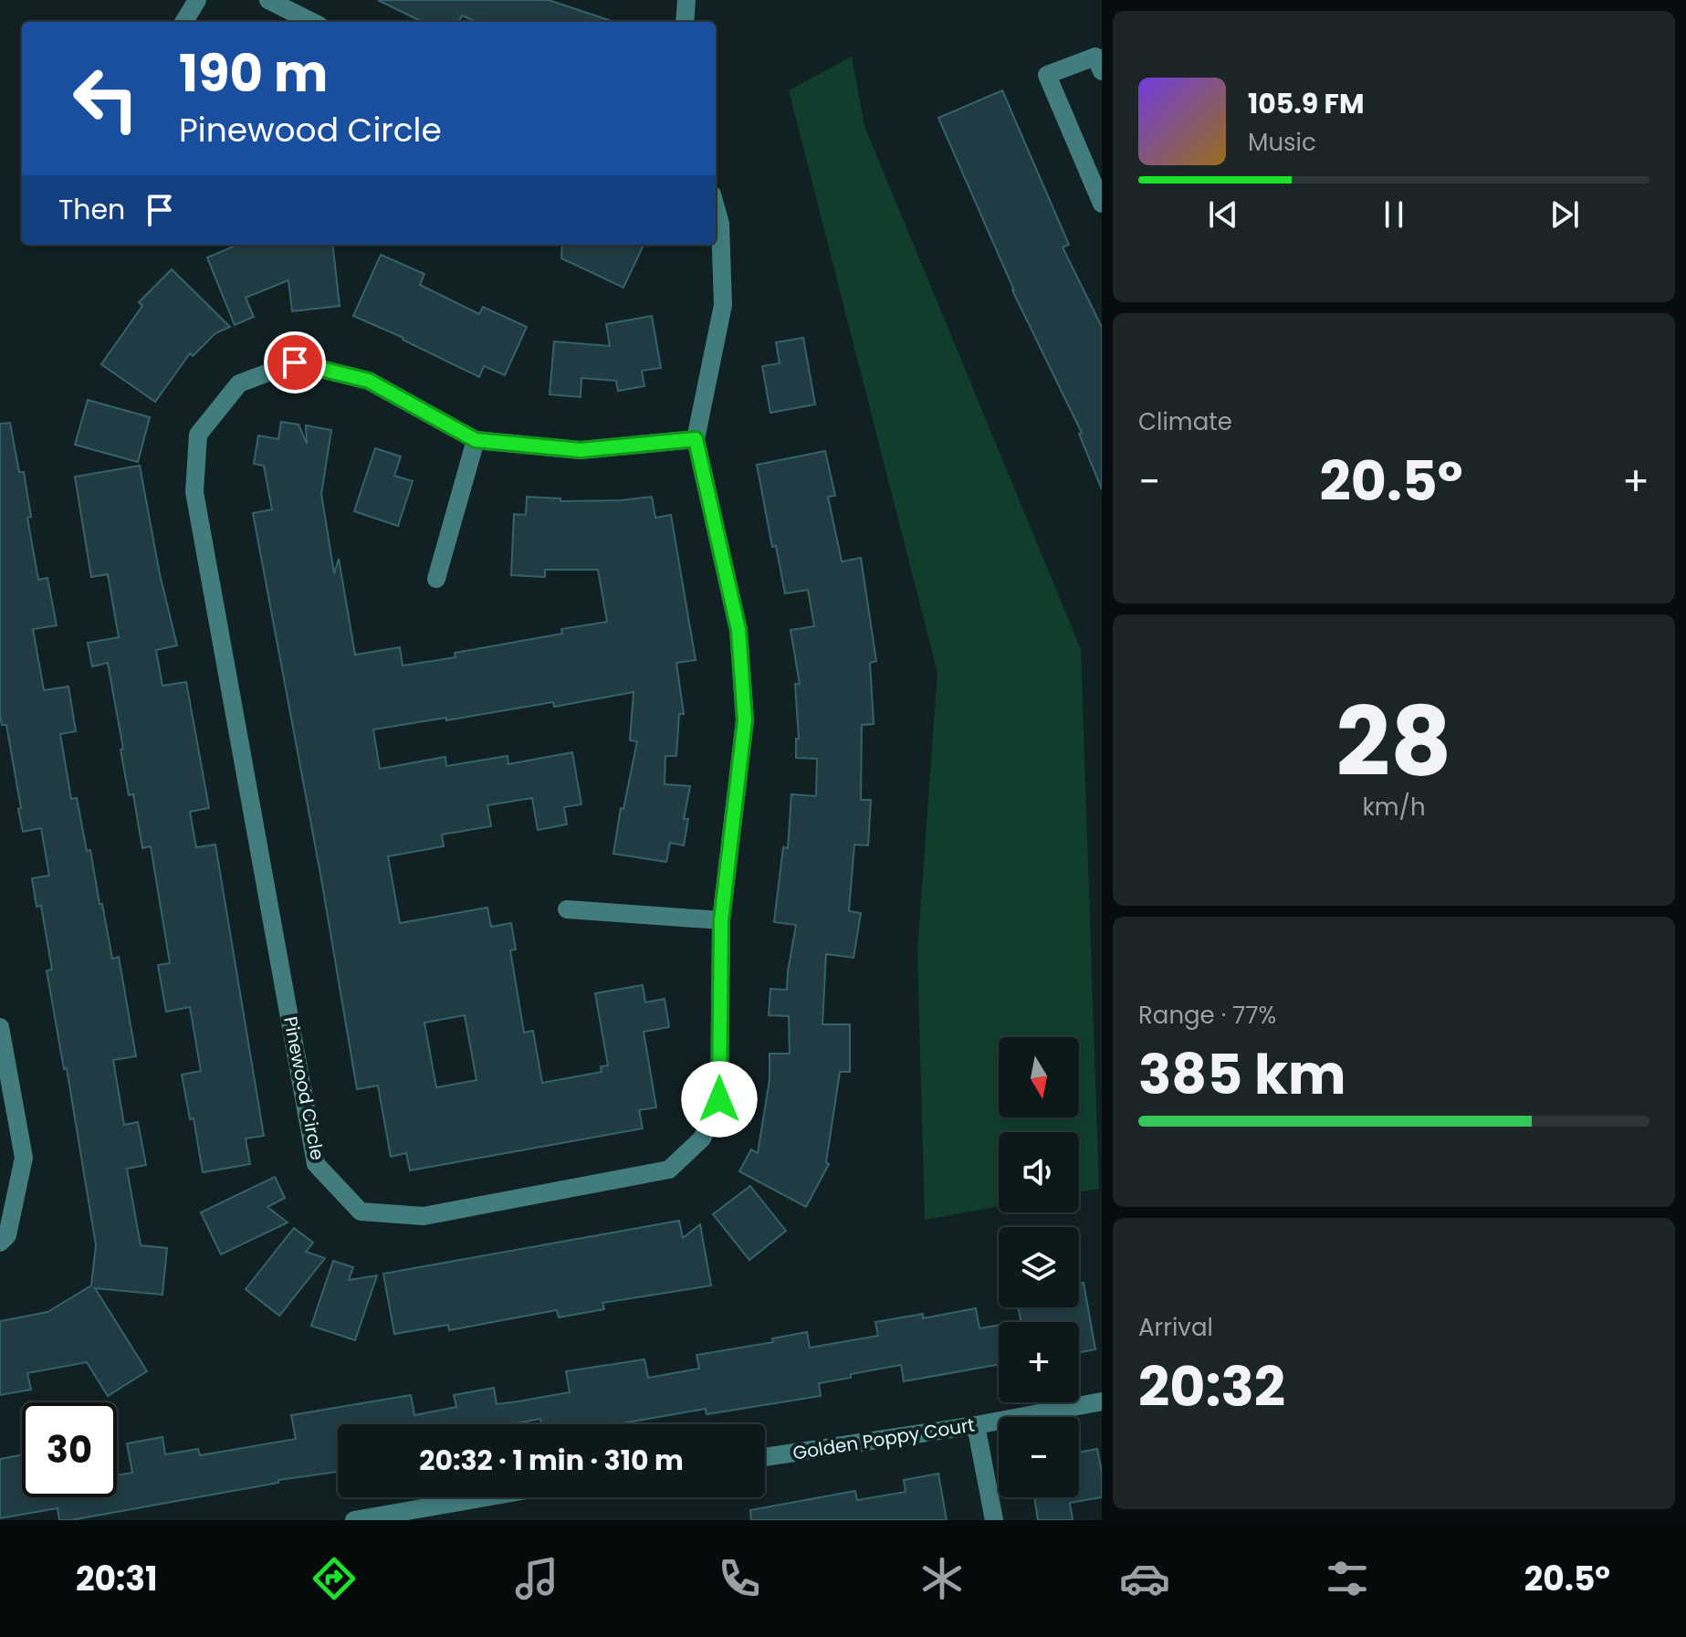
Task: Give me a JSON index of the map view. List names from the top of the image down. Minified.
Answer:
{"streets":{"street":["Pinewood Circle","Golden Poppy Court"]},"north":"bottom","page":{"turn":["190 m","Pinewood Circle"],"song":["105.9 FM","Music"],"then":"Then","tile":["Climate",["28","km/h"],["Range · 77%","385 km"],["Arrival","20:32"]],"heat":["−","20.5°","+"],"map_buttons":["+","−"],"limit":"30","trip":"20:32 · 1 min · 310 m","tabs":["20:31","20.5°"]}}
